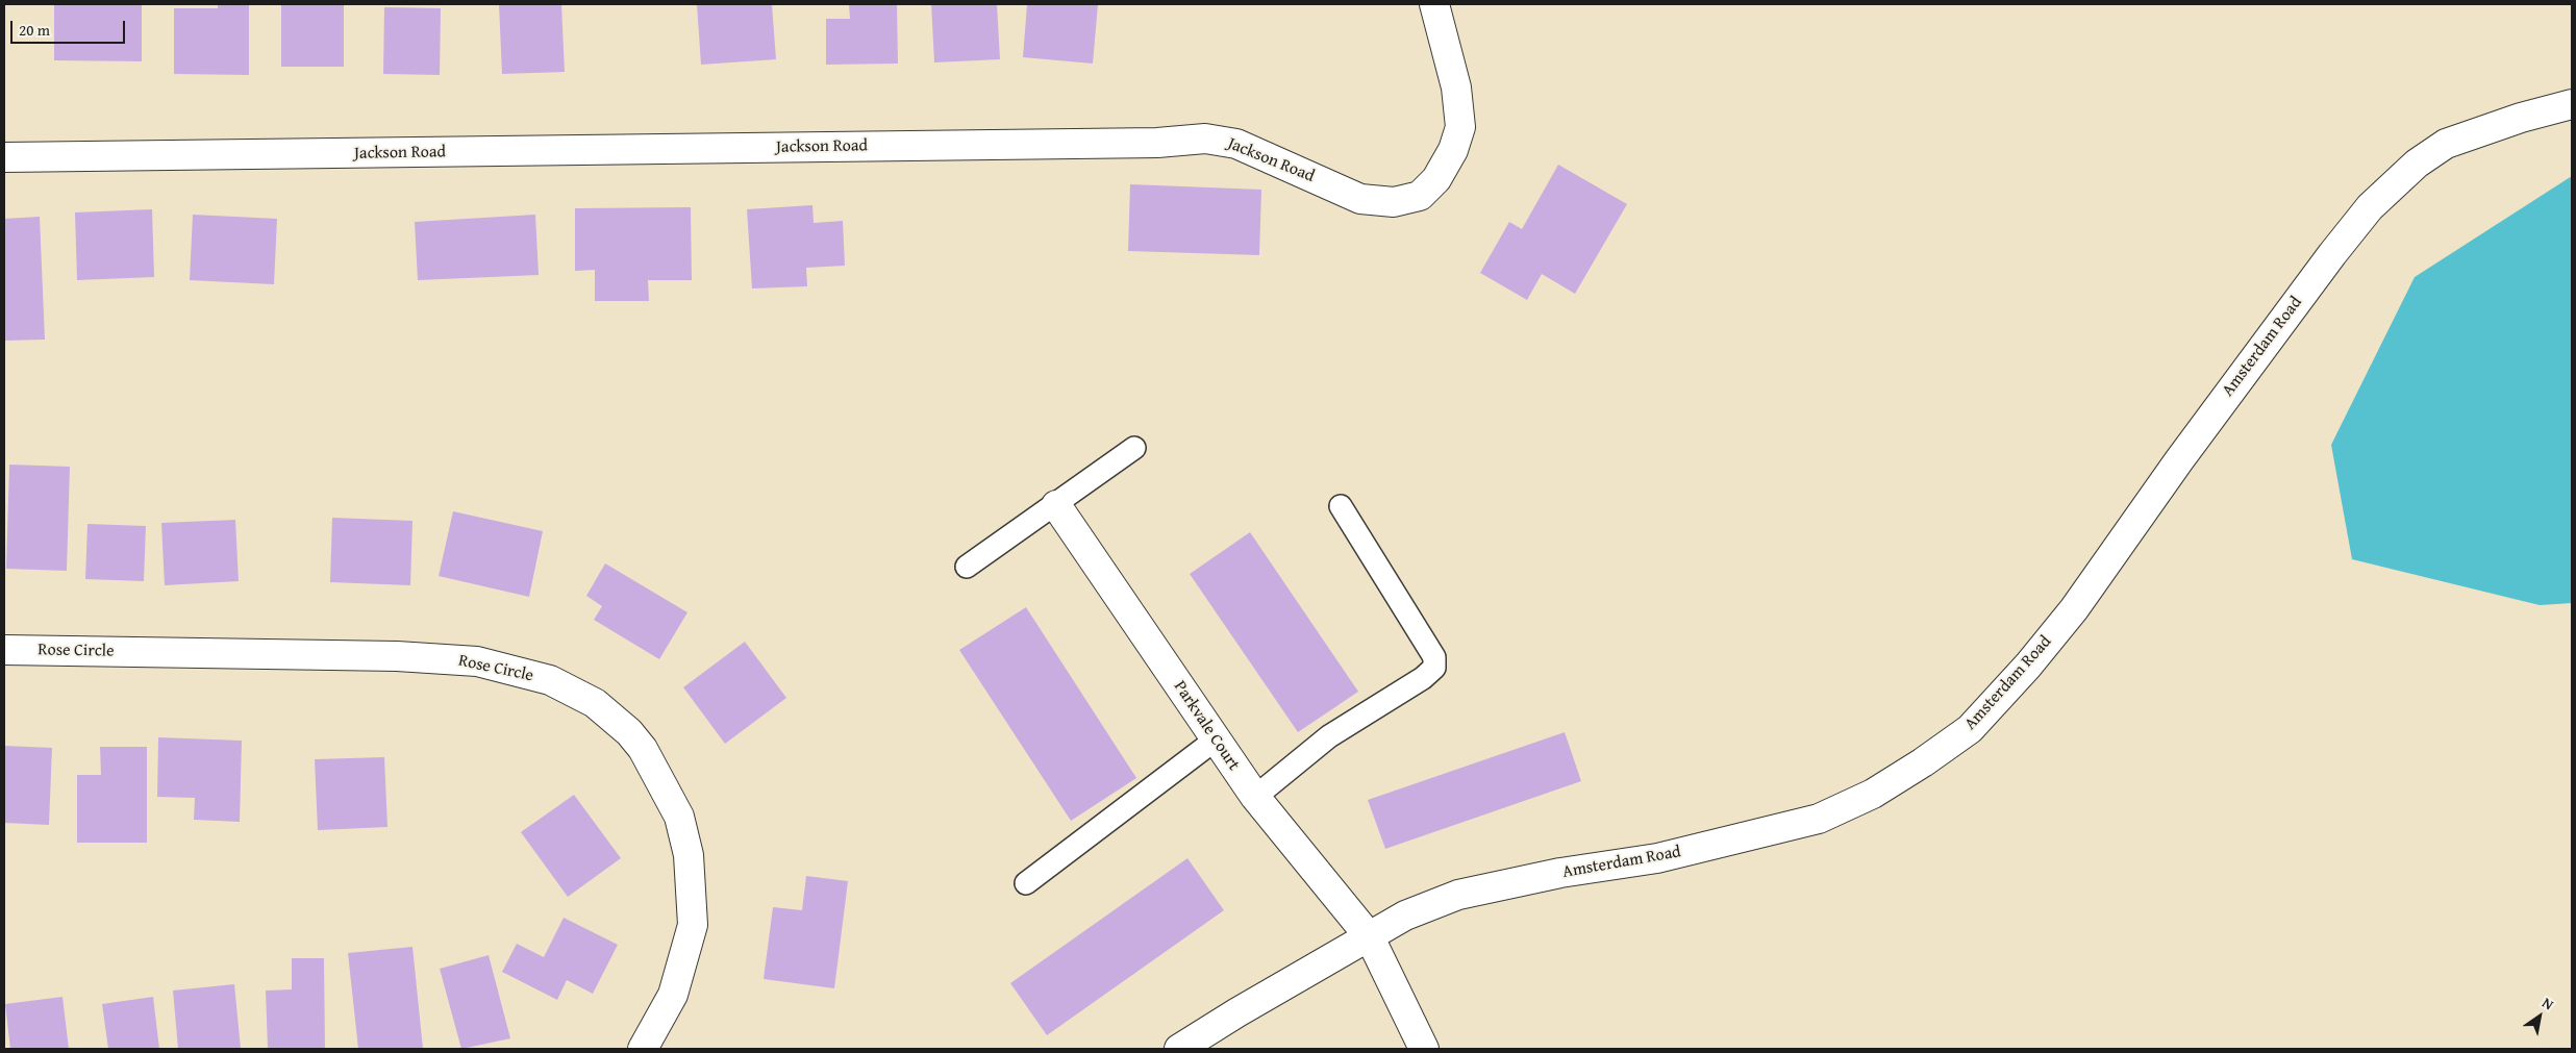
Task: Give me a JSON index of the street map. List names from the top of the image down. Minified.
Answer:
{"streets":{"street":["Jackson Road","Amsterdam Road","Rose Circle","Parkvale Court"]},"crossings":[["Amsterdam Road","Parkvale Court"]],"scale_bar":"20 m","north":"top right"}
